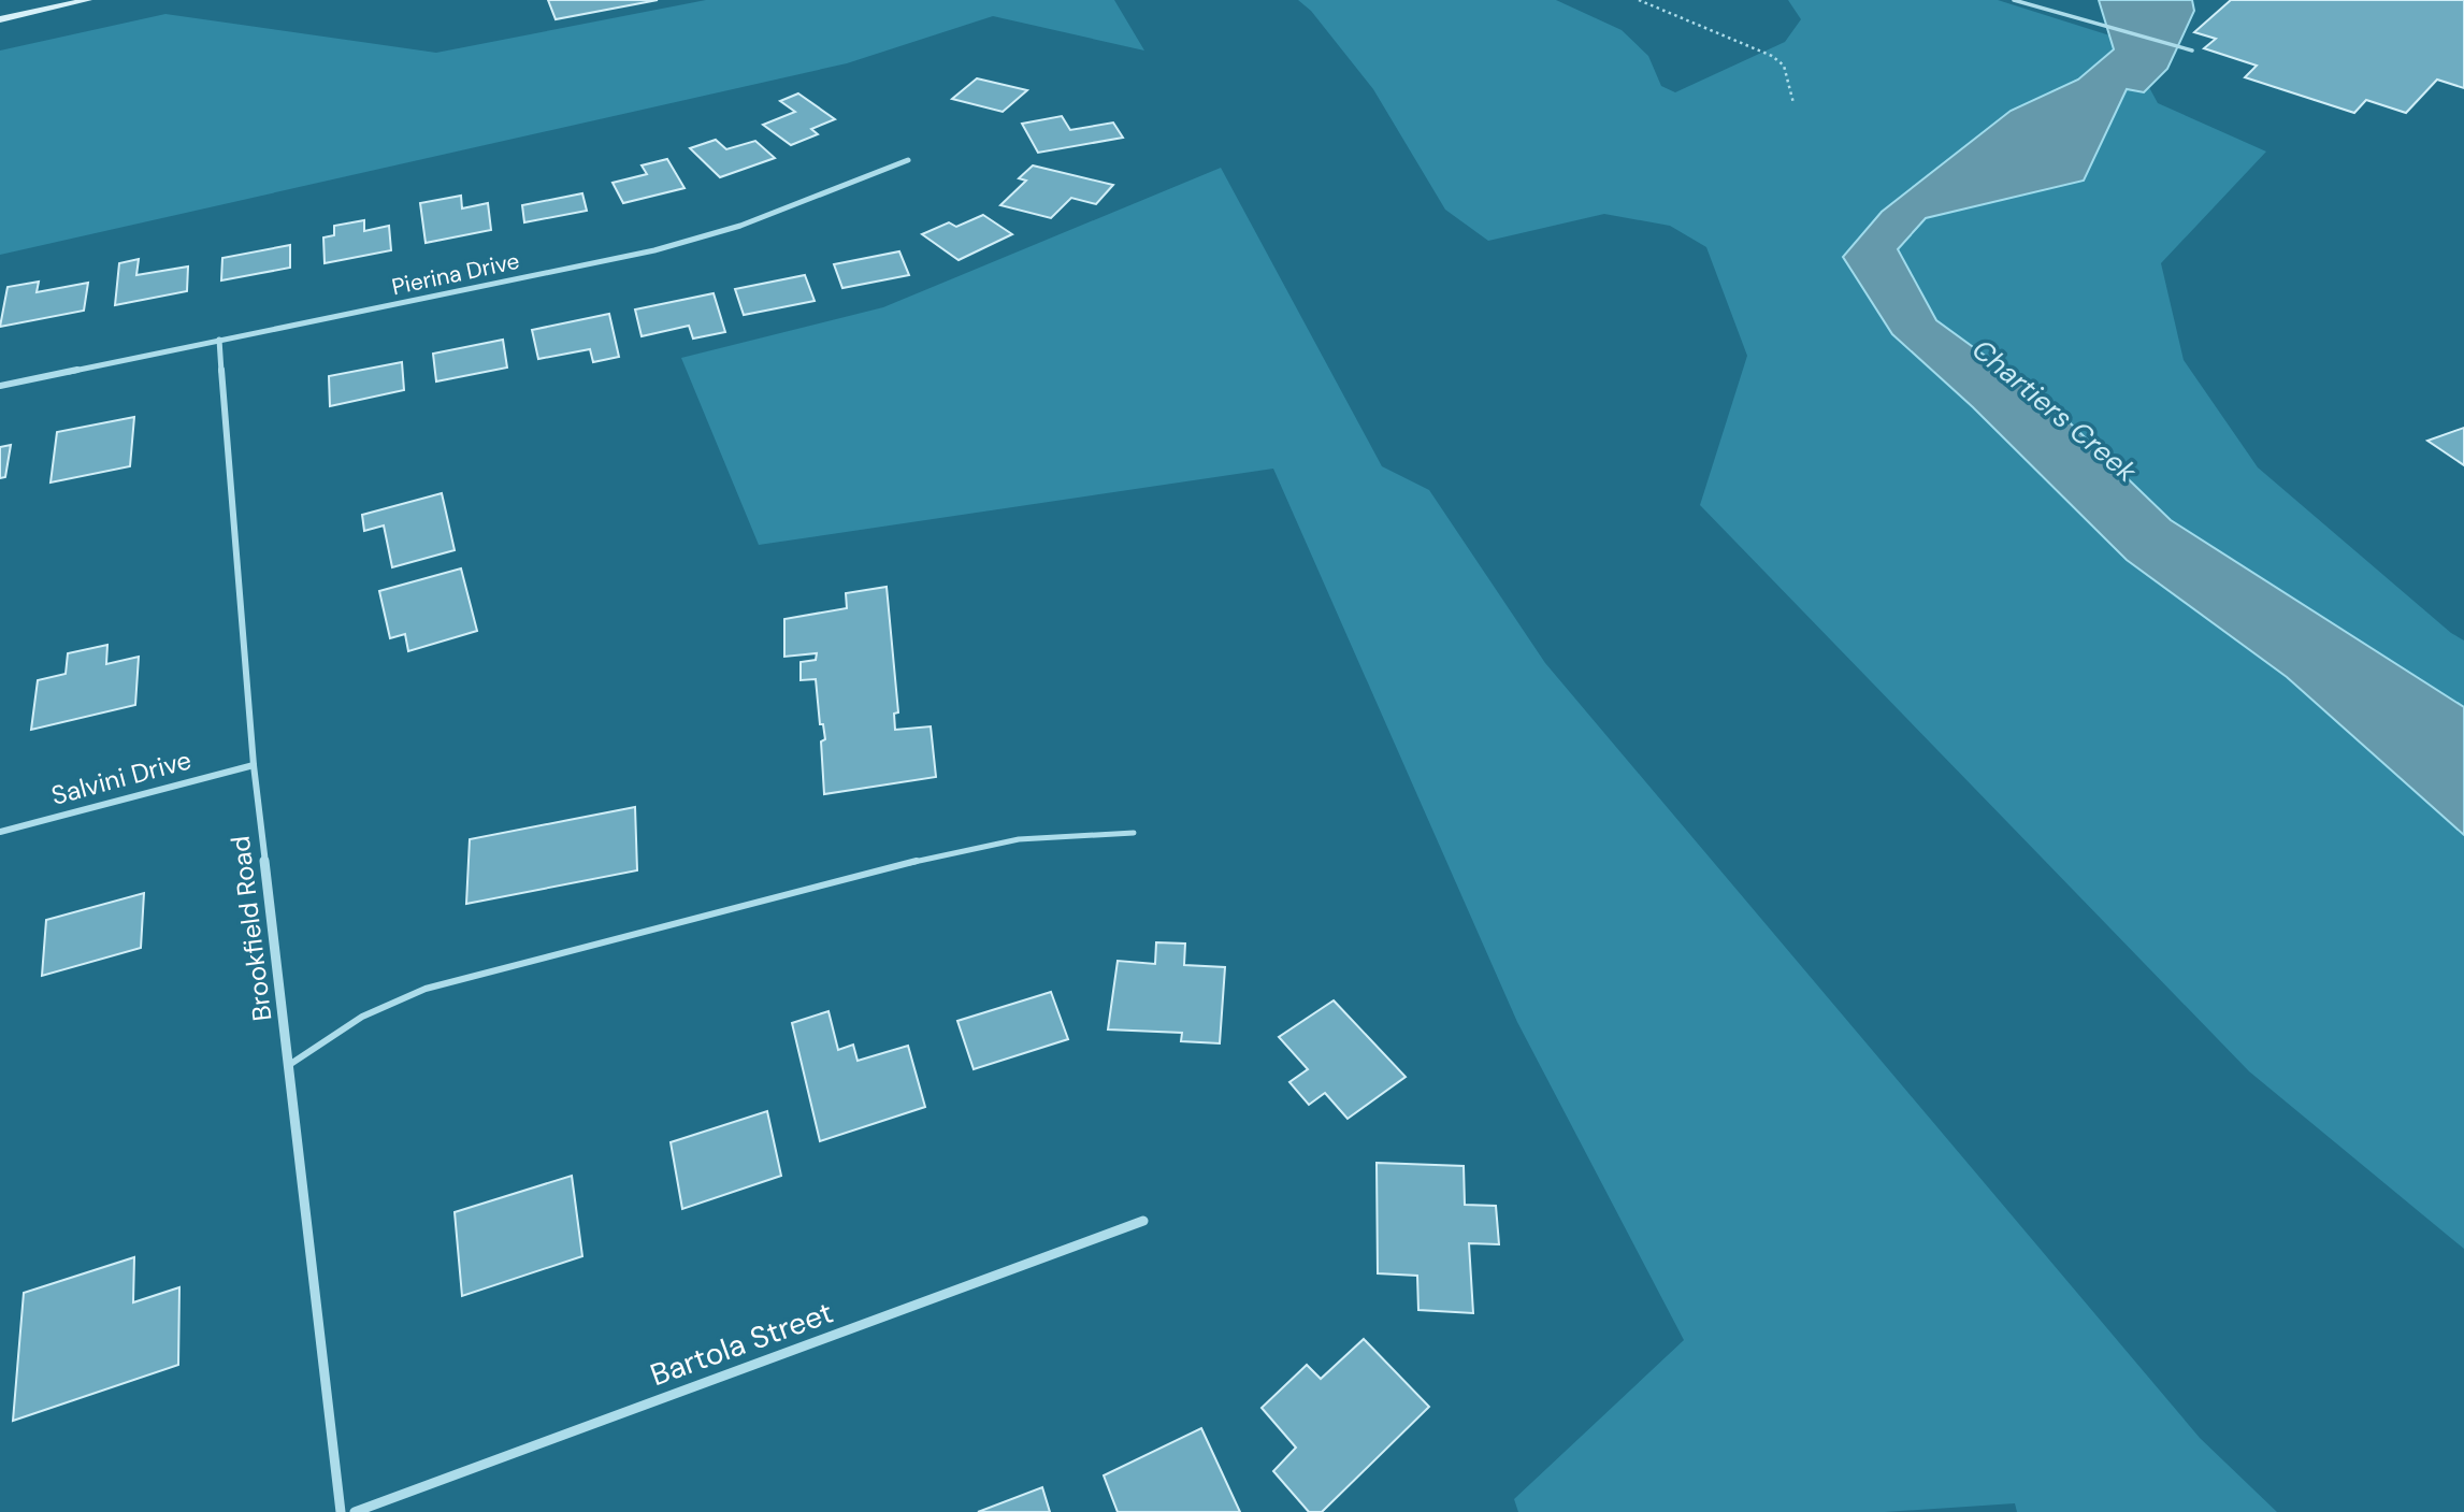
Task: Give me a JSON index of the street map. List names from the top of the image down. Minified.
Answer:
{"streets":{"street":["Pierina Drive","Salvini Drive","Brookfield Road","Bartola Street"]},"crossings":[["Pierina Drive","Brookfield Road"],["Salvini Drive","Brookfield Road"]],"water":["Chartiers Creek"]}
